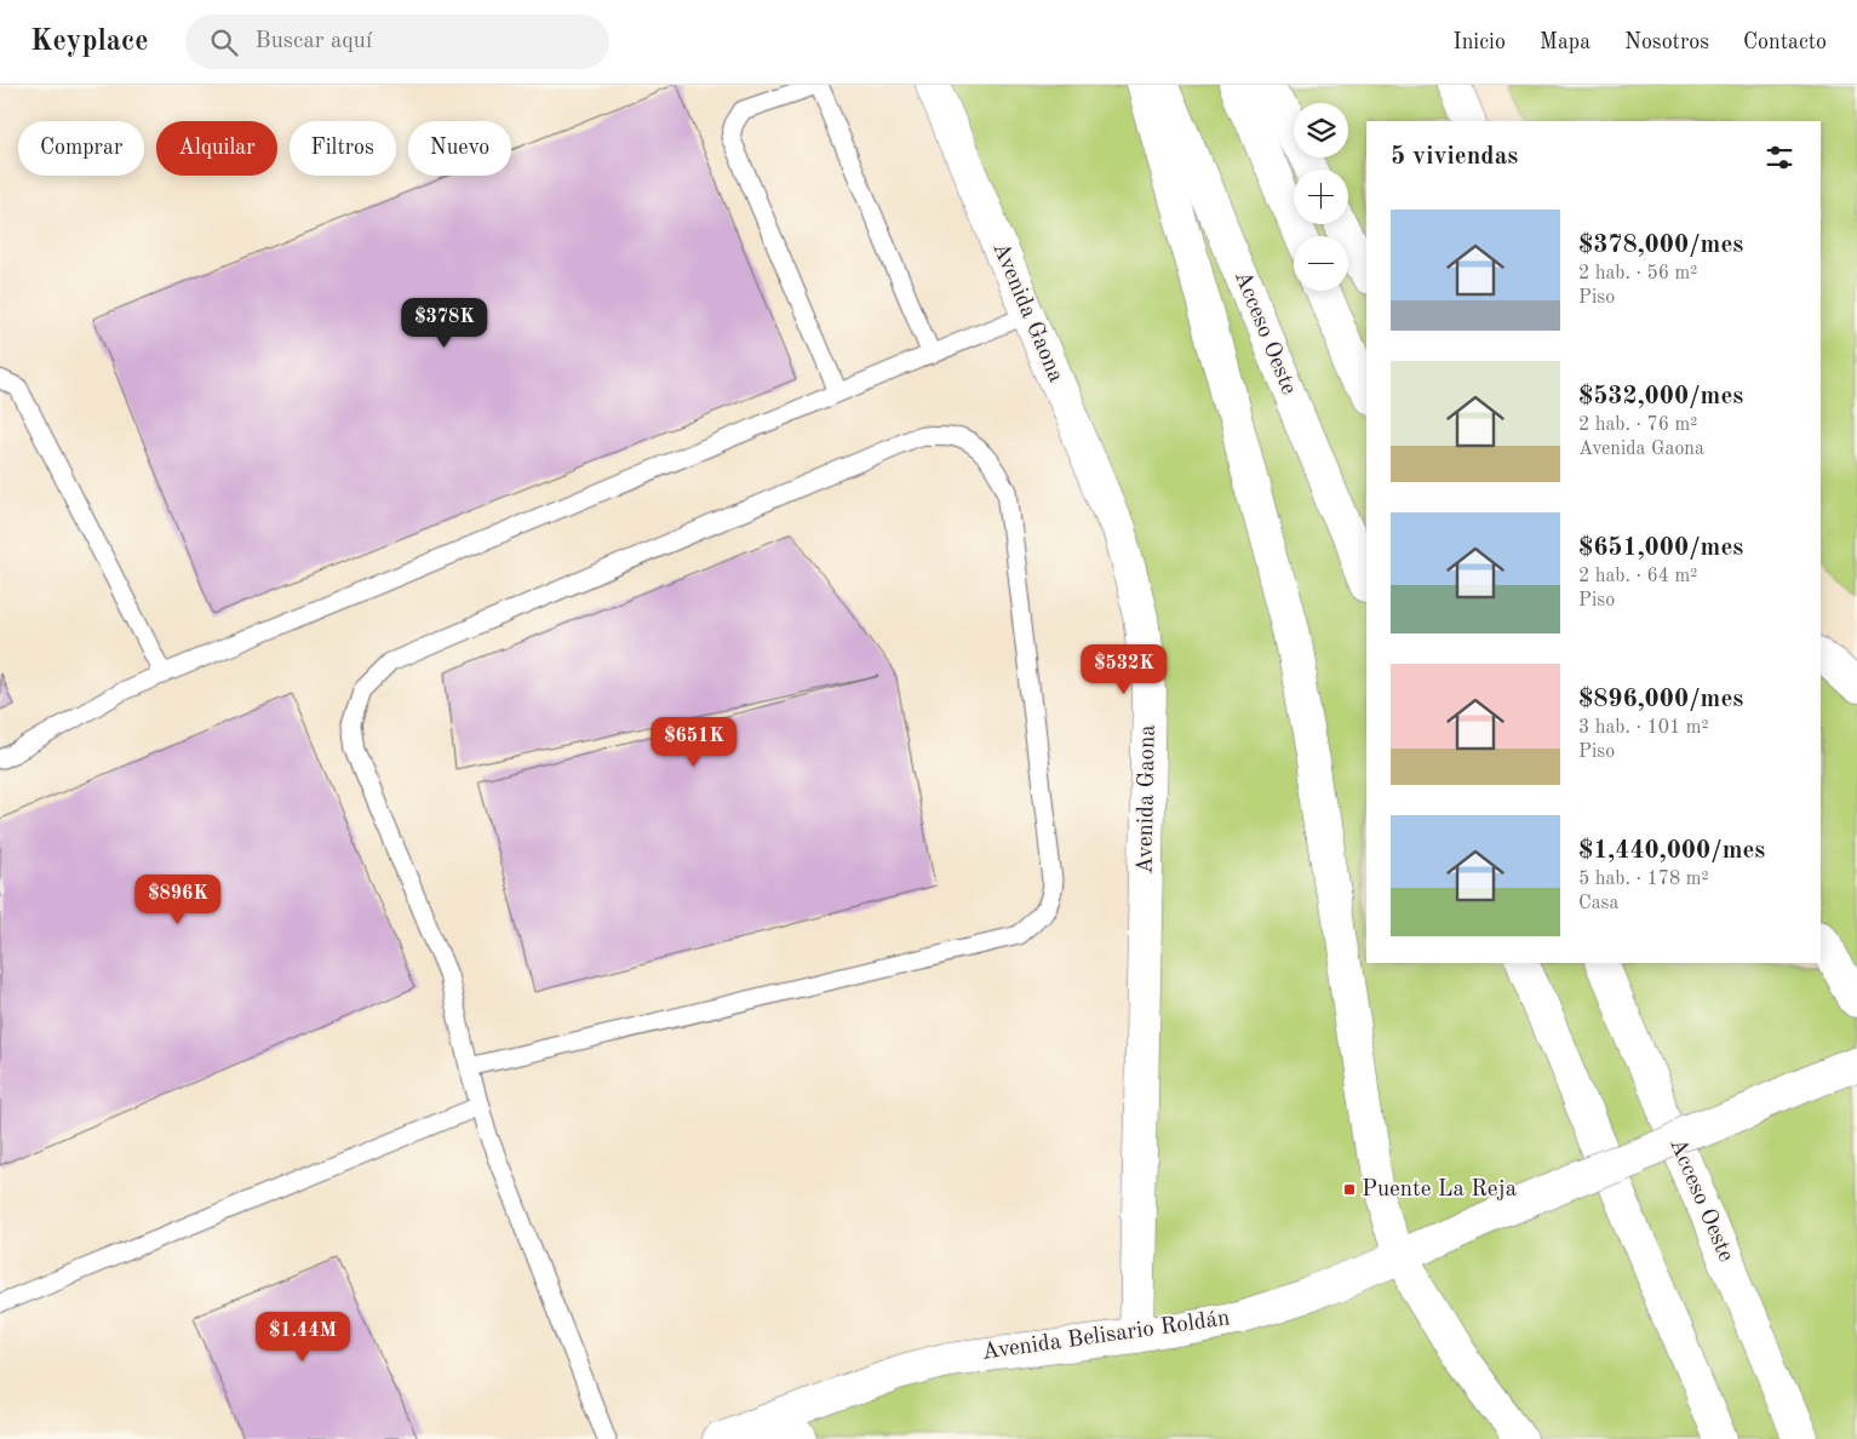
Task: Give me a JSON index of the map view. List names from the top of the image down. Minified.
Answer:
{"streets":{"main road":["Avenida Gaona","Acceso Oeste","Avenida Belisario Roldán"]},"crossings":[["Avenida Gaona","Avenida Belisario Roldán"]],"places":{"transit":["Puente La Reja"]},"page":{"header":"Keyplace","search":"Buscar aquí","nav":["Inicio","Mapa","Nosotros","Contacto"],"map_buttons":["+","−"],"chip":["Comprar","Alquilar","Filtros","Nuevo"],"heading":"5 viviendas","list":[{"name":"$378,000/mes","note":"2 hab. · 56 m² · Piso"},{"name":"$532,000/mes","note":"2 hab. · 76 m² · Avenida Gaona"},{"name":"$651,000/mes","note":"2 hab. · 64 m² · Piso"},{"name":"$896,000/mes","note":"3 hab. · 101 m² · Piso"},{"name":"$1,440,000/mes","note":"5 hab. · 178 m² · Casa"}],"price":["$378K","$532K","$651K","$896K","$1.44M"]}}
